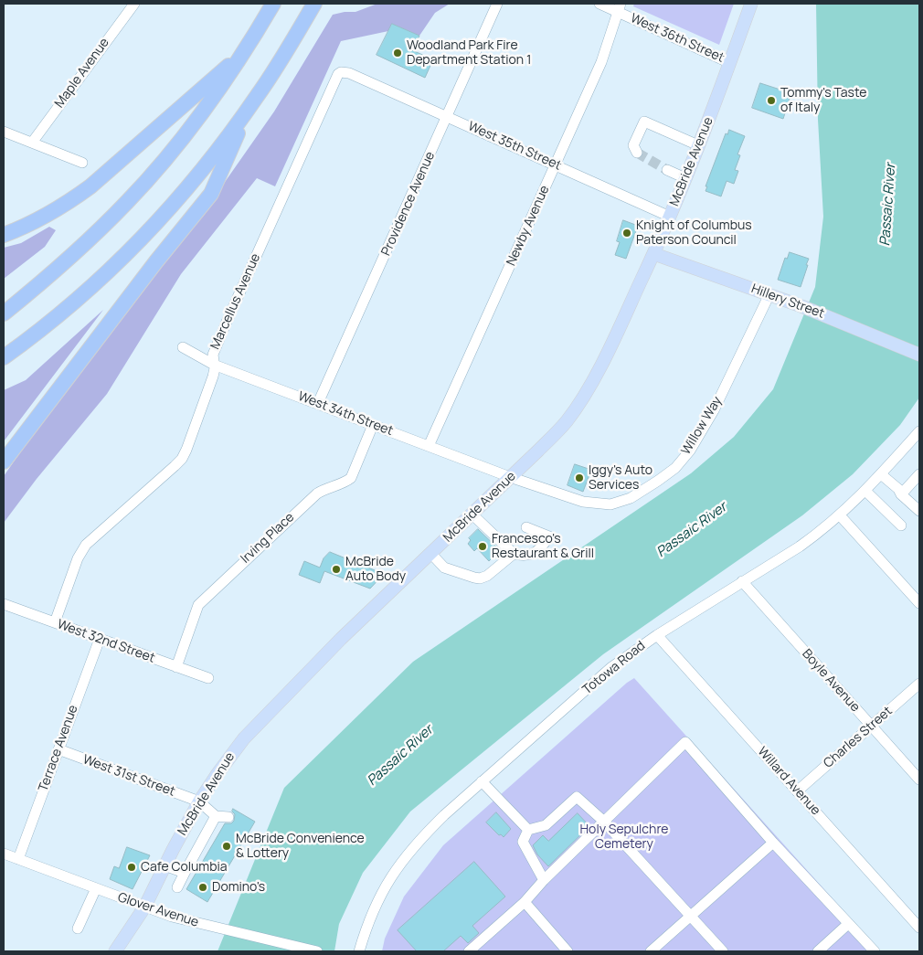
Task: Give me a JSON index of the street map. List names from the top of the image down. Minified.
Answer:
{"streets":{"main road":["McBride Avenue","Hillery Street"],"street":["West 36th Street","Maple Avenue","West 35th Street","Providence Avenue","Newby Avenue","Marcellus Avenue","West 34th Street","Willow Way","Irving Place","West 32nd Street","Totowa Road","Boyle Avenue","Charles Street","Terrace Avenue","West 31st Street","Willard Avenue","Glover Avenue"]},"crossings":[["West 36th Street","McBride Avenue"],["West 36th Street","Newby Avenue"],["West 35th Street","McBride Avenue"],["West 35th Street","Providence Avenue"],["West 35th Street","Newby Avenue"],["West 35th Street","Marcellus Avenue"],["McBride Avenue","Hillery Street"],["McBride Avenue","West 34th Street"],["McBride Avenue","Willow Way"],["McBride Avenue","West 31st Street"],["McBride Avenue","Glover Avenue"],["Providence Avenue","West 34th Street"],["Newby Avenue","West 34th Street"],["Marcellus Avenue","West 34th Street"],["Marcellus Avenue","West 32nd Street"],["Hillery Street","Willow Way"],["West 34th Street","Willow Way"],["West 34th Street","Irving Place"],["Irving Place","West 32nd Street"],["West 32nd Street","Terrace Avenue"],["Totowa Road","Boyle Avenue"],["Totowa Road","Willard Avenue"],["Boyle Avenue","Charles Street"],["Charles Street","Willard Avenue"],["Terrace Avenue","West 31st Street"],["Terrace Avenue","Glover Avenue"]],"water":["Passaic River"],"parks":["Holy Sepulchre Cemetery"],"places":["Woodland Park Fire Department Station 1","Tommy's Taste of Italy","Knight of Columbus Paterson Council","Iggy's Auto Services","Francesco's Restaurant & Grill","McBride Auto Body","McBride Convenience & Lottery","Cafe Columbia","Domino's"]}
